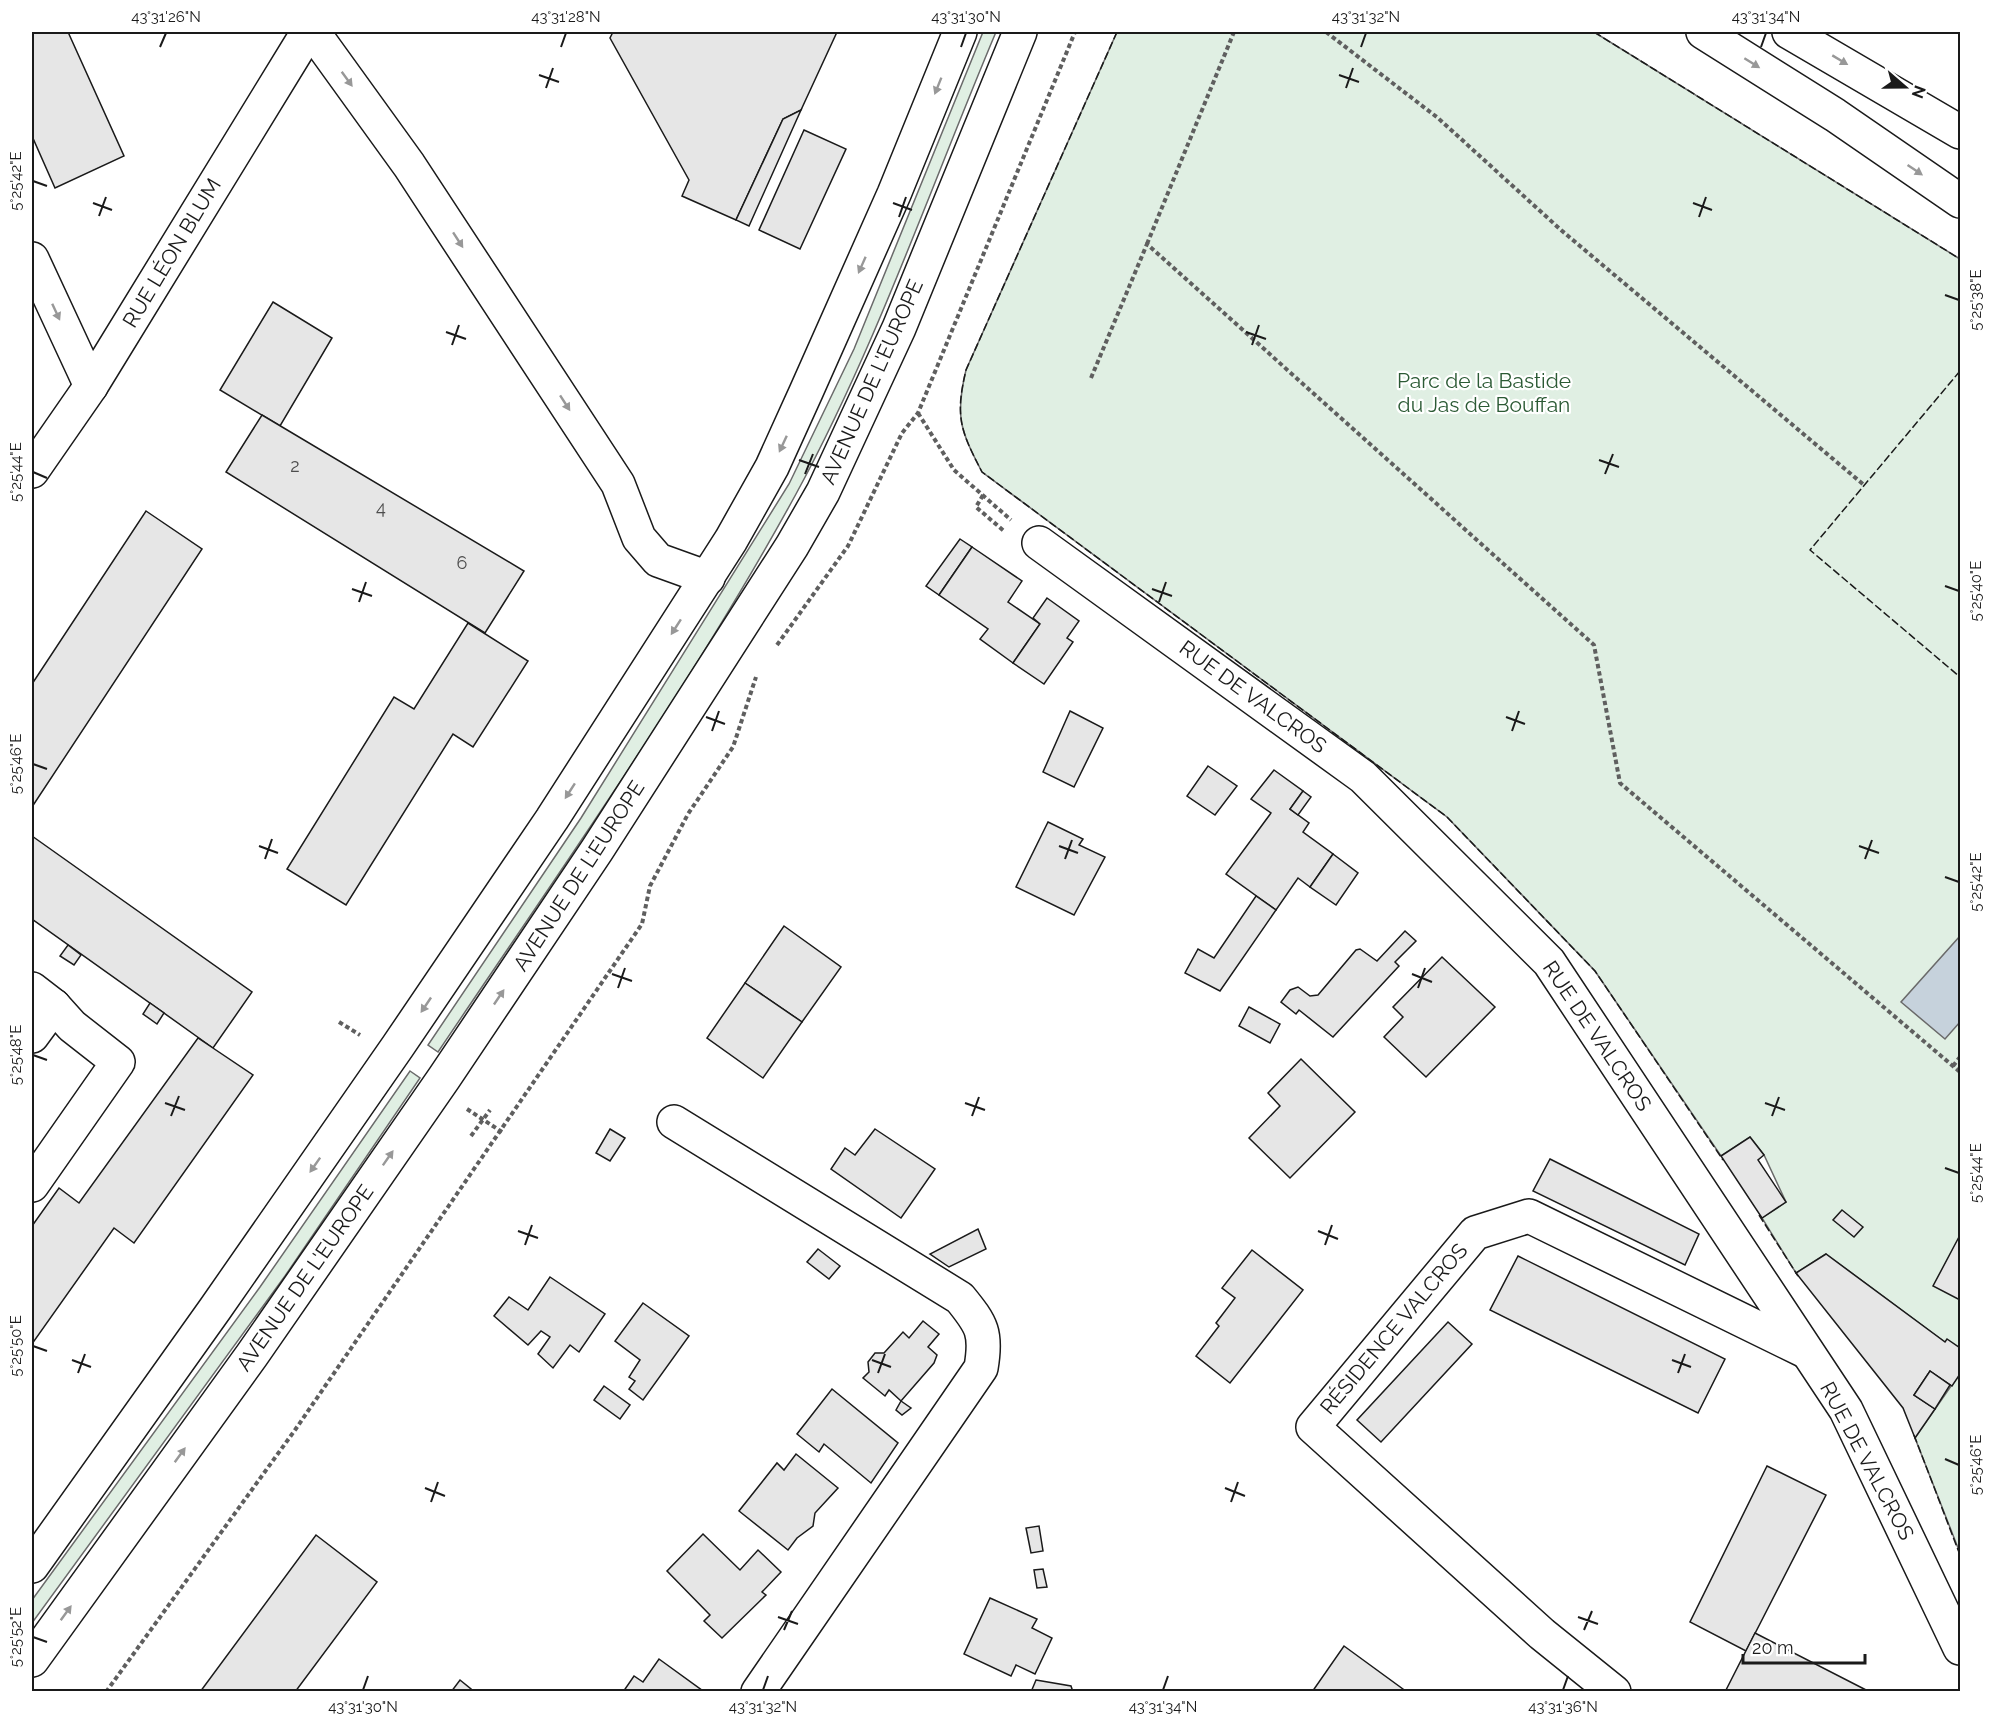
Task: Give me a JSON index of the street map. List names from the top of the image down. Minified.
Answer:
{"streets":{"main road":["RUE LÉON BLUM","AVENUE DE L'EUROPE","RUE DE VALCROS","RÉSIDENCE VALCROS"]},"crossings":[["RUE DE VALCROS","RÉSIDENCE VALCROS"]],"parks":["Parc de la Bastide du Jas de Bouffan"],"house_numbers":["2","4","6"],"scale_bar":"20 m","north":"right","coordinates":["43°31'26\"N","43°31'28\"N","43°31'30\"N","43°31'32\"N","43°31'34\"N","5°25'42\"E","5°25'38\"E","5°25'44\"E","5°25'40\"E","5°25'46\"E","5°25'48\"E","5°25'50\"E","5°25'52\"E","43°31'36\"N"]}
